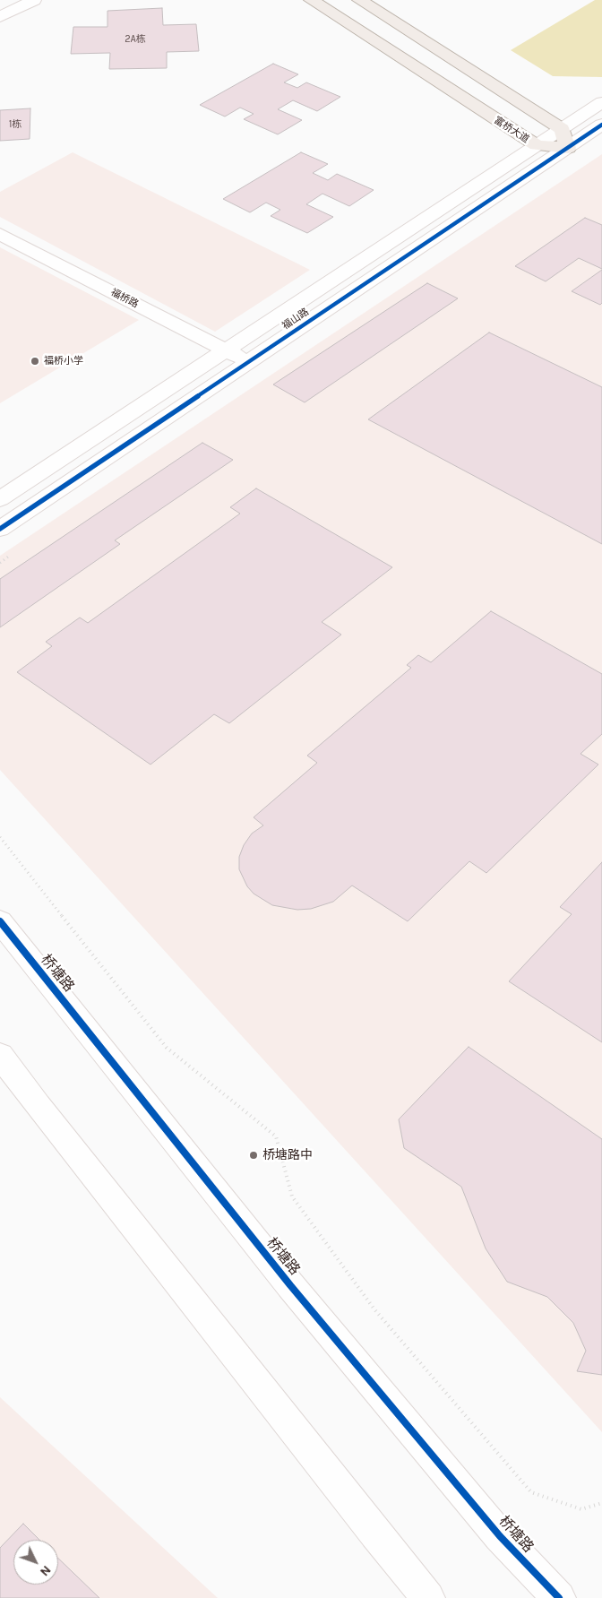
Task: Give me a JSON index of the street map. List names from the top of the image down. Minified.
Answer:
{"streets":{"main road":["富桥大道"],"street":["福桥路","福山路","桥塘路"]},"crossings":[["富桥大道","福山路"],["福桥路","福山路"]],"places":["福桥小学","桥塘路中"],"house_numbers":["2A栋","1栋"],"north":"bottom right"}
